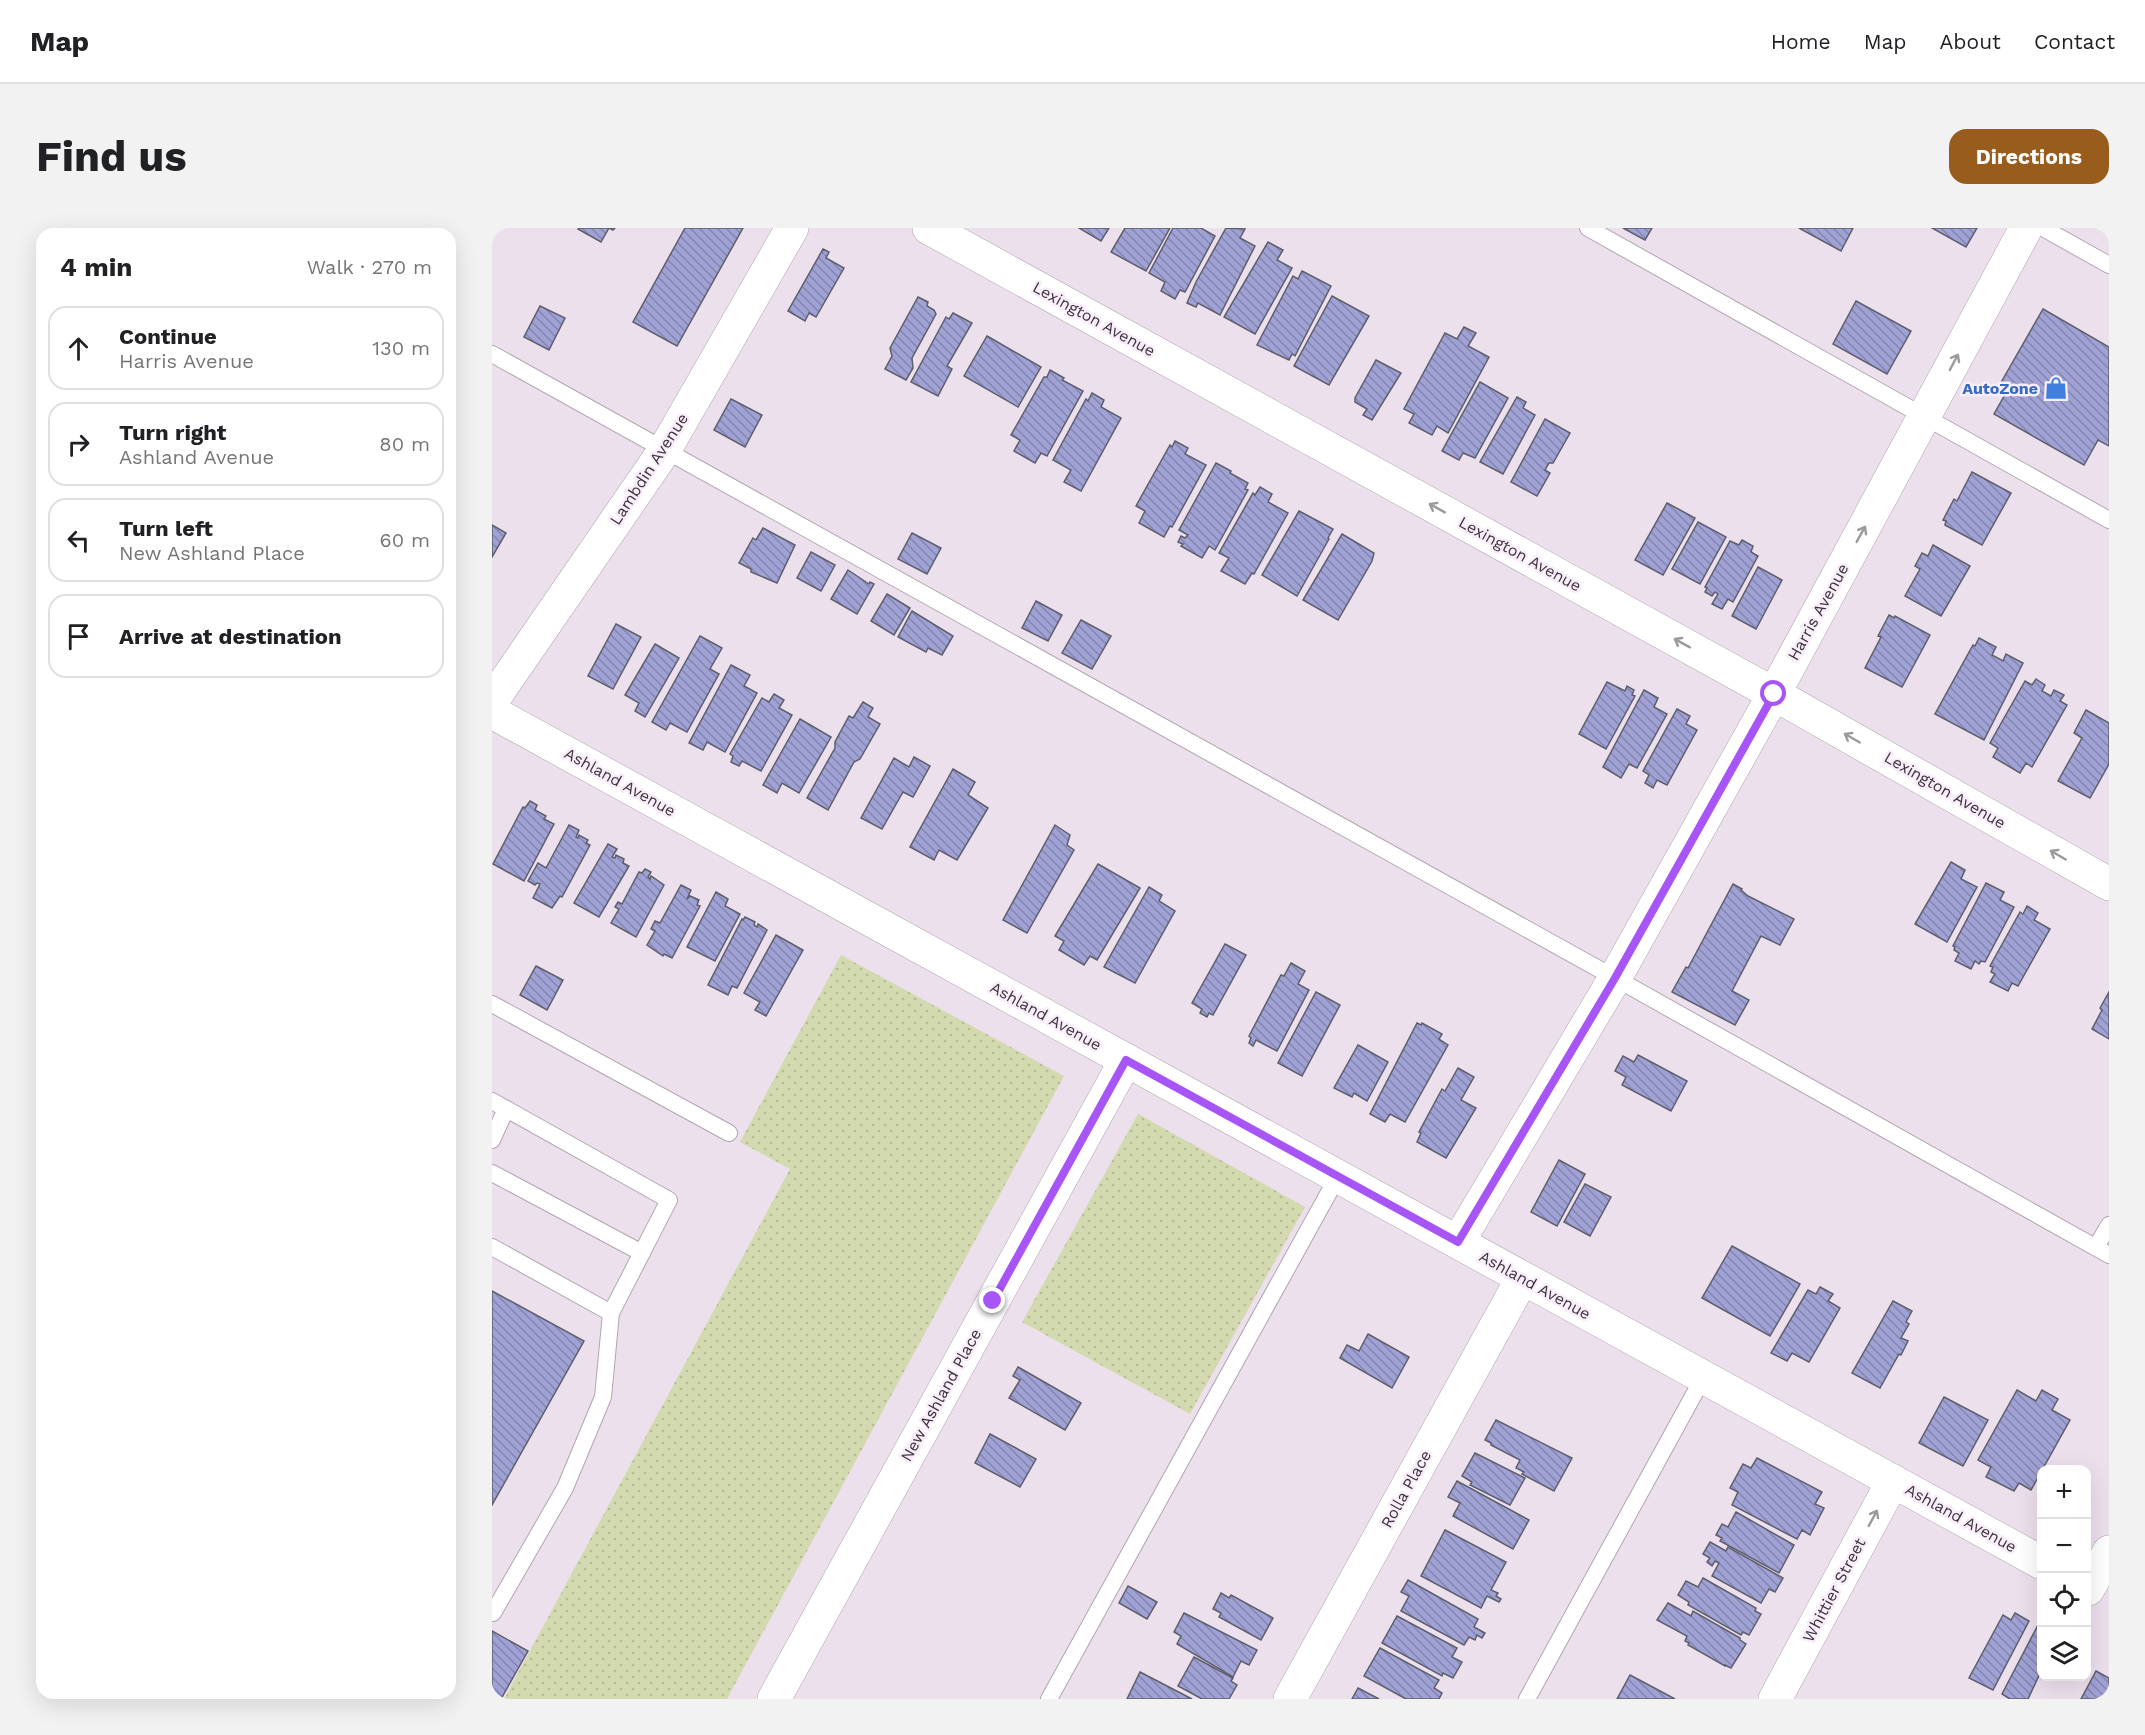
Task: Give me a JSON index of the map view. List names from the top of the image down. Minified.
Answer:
{"streets":{"street":["Lexington Avenue","Lambdin Avenue","Harris Avenue","Ashland Avenue","New Ashland Place","Rolla Place","Whittier Street"]},"crossings":[["Lexington Avenue","Harris Avenue"],["Harris Avenue","Ashland Avenue"],["Ashland Avenue","New Ashland Place"],["Ashland Avenue","Rolla Place"],["Ashland Avenue","Whittier Street"]],"one_way":["Lexington Avenue","Harris Avenue","Whittier Street"],"places":{"shop":["AutoZone"]},"page":{"header":"Map","nav":["Home","Map","About","Contact"],"buttons":"Directions","title":"Find us","heading":["4 min","Walk · 270 m"],"list":[["Continue","Harris Avenue","130 m"],["Turn right","Ashland Avenue","80 m"],["Turn left","New Ashland Place","60 m"],"Arrive at destination"],"map_buttons":["+","−"]}}
